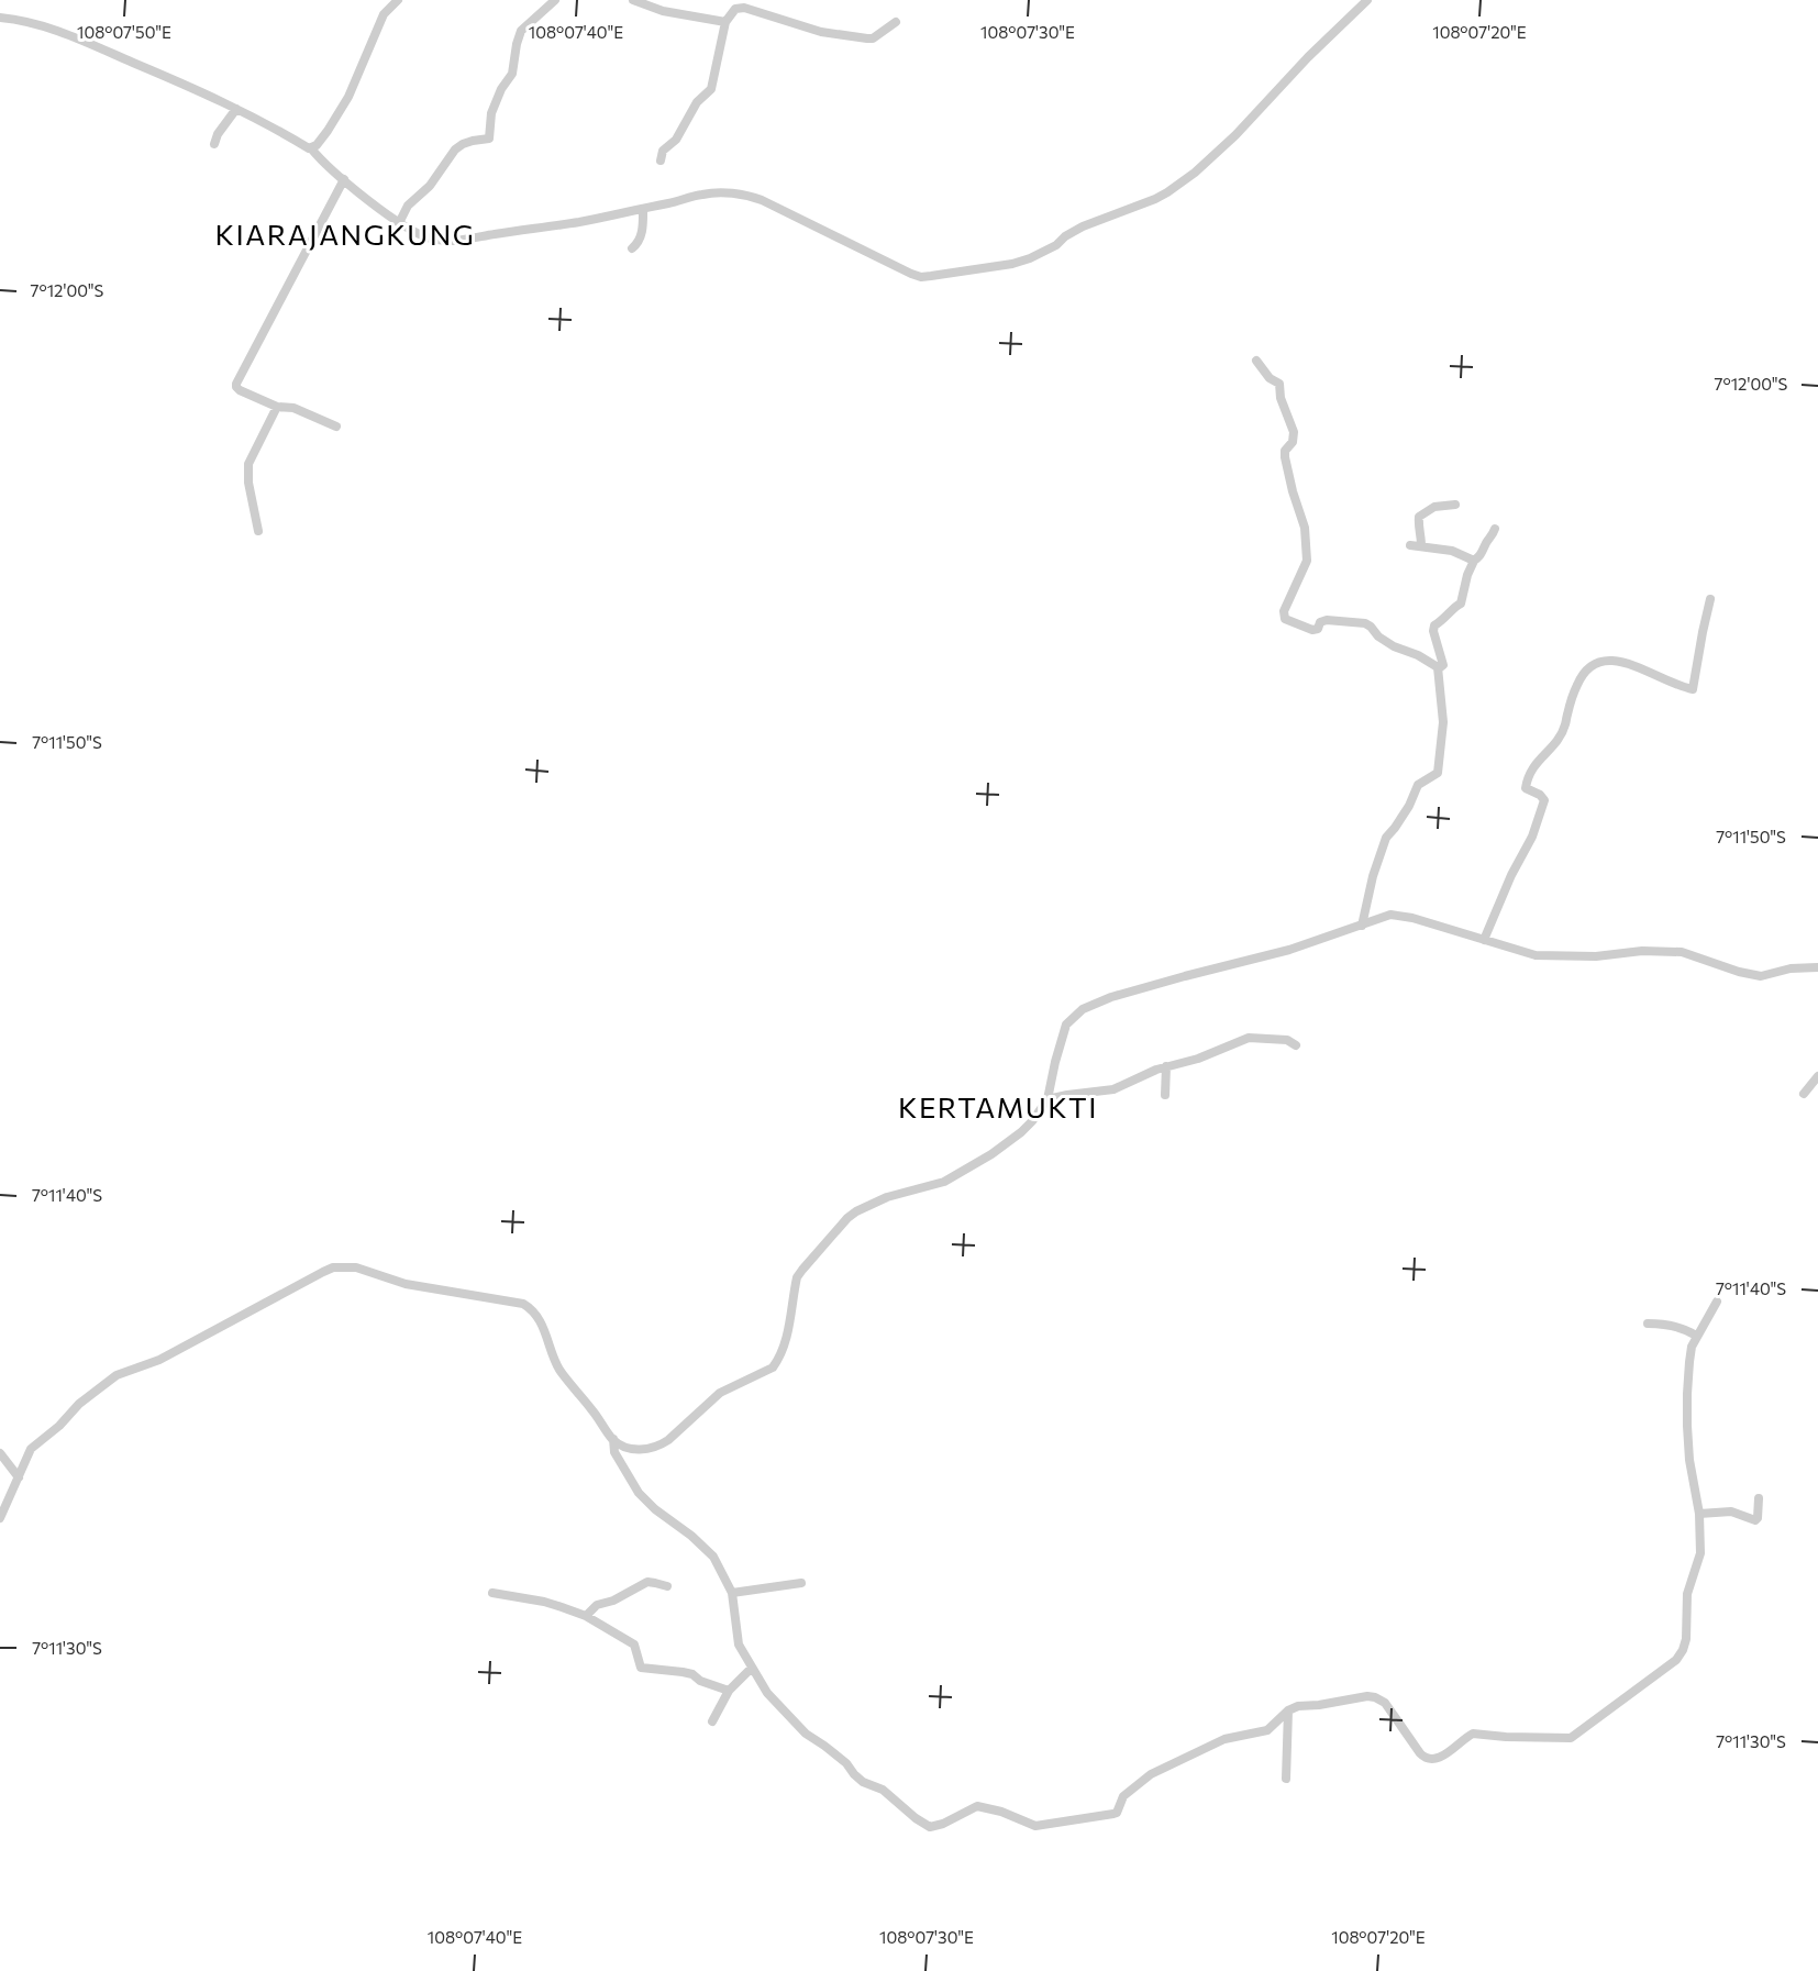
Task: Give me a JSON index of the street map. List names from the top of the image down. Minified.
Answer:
{"districts":["KIARAJANGKUNG","KERTAMUKTI"],"coordinates":["108°07'50\"E","108°07'40\"E","108°07'30\"E","108°07'20\"E","7°12'00\"S","7°11'50\"S","7°11'40\"S","7°11'30\"S"]}
